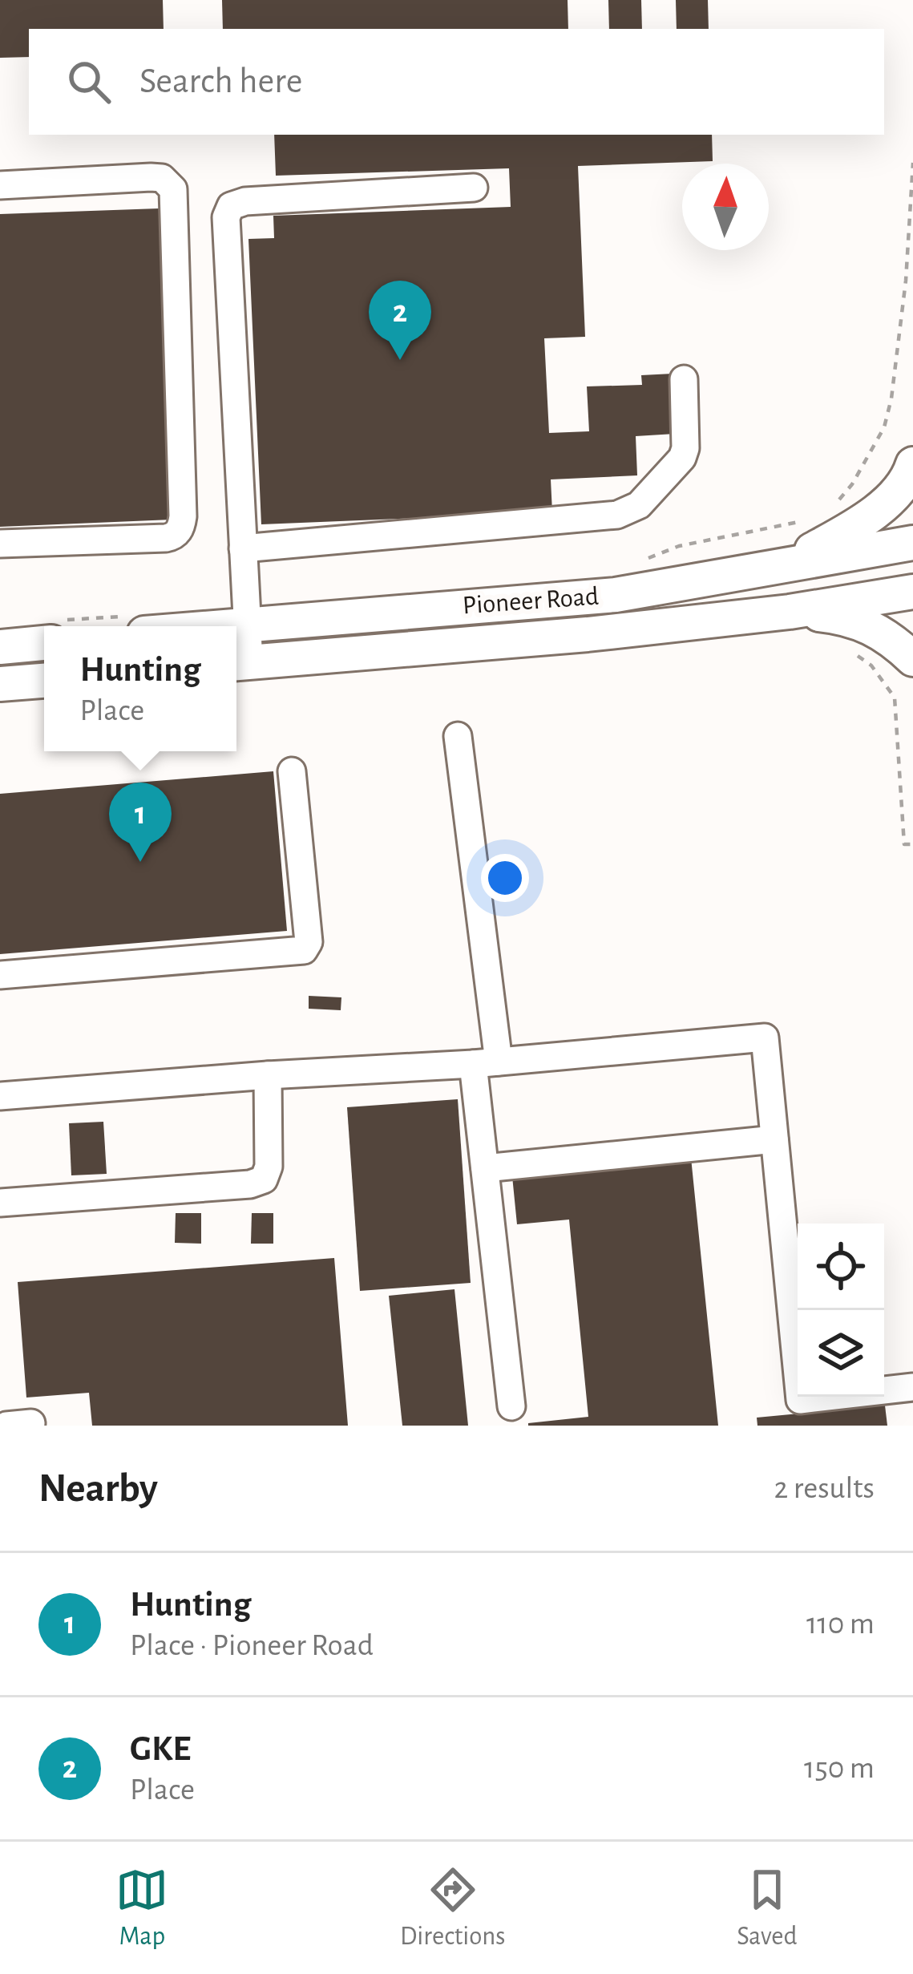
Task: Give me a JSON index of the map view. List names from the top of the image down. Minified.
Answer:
{"streets":{"main road":["Pioneer Road"]},"north":"top","page":{"search":"Search here","pins":["2","1"],"popup":["Hunting","Place"],"heading":["Nearby","2 results"],"list":[{"mark":"1","name":"Hunting","note":"Place · Pioneer Road","value":"110 m"},{"mark":"2","name":"GKE","note":"Place","value":"150 m"}],"nav":["Map","Directions","Saved"]}}
